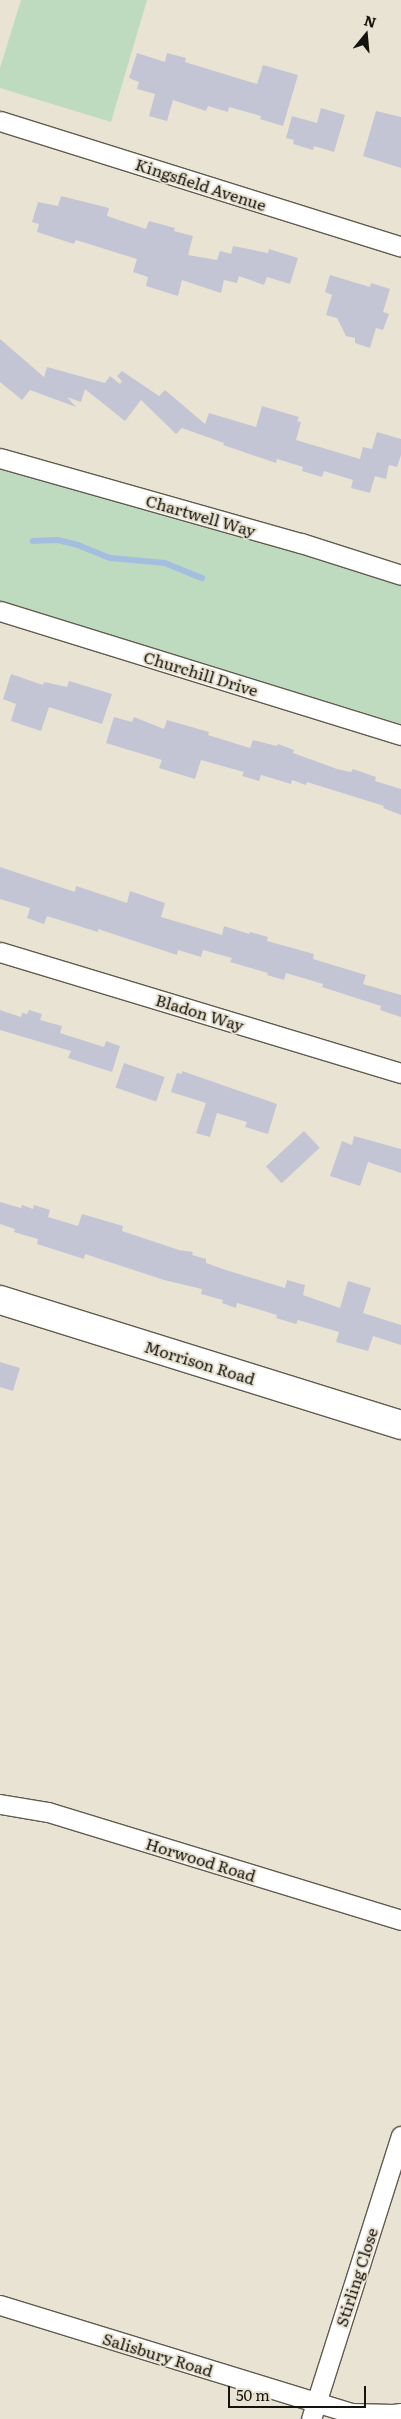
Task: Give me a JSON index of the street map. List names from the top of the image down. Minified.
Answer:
{"streets":{"main road":["Morrison Road"],"street":["Kingsfield Avenue","Chartwell Way","Churchill Drive","Bladon Way","Horwood Road","Stirling Close","Salisbury Road"]},"crossings":[["Stirling Close","Salisbury Road"]],"scale_bar":"50 m","north":"top"}
